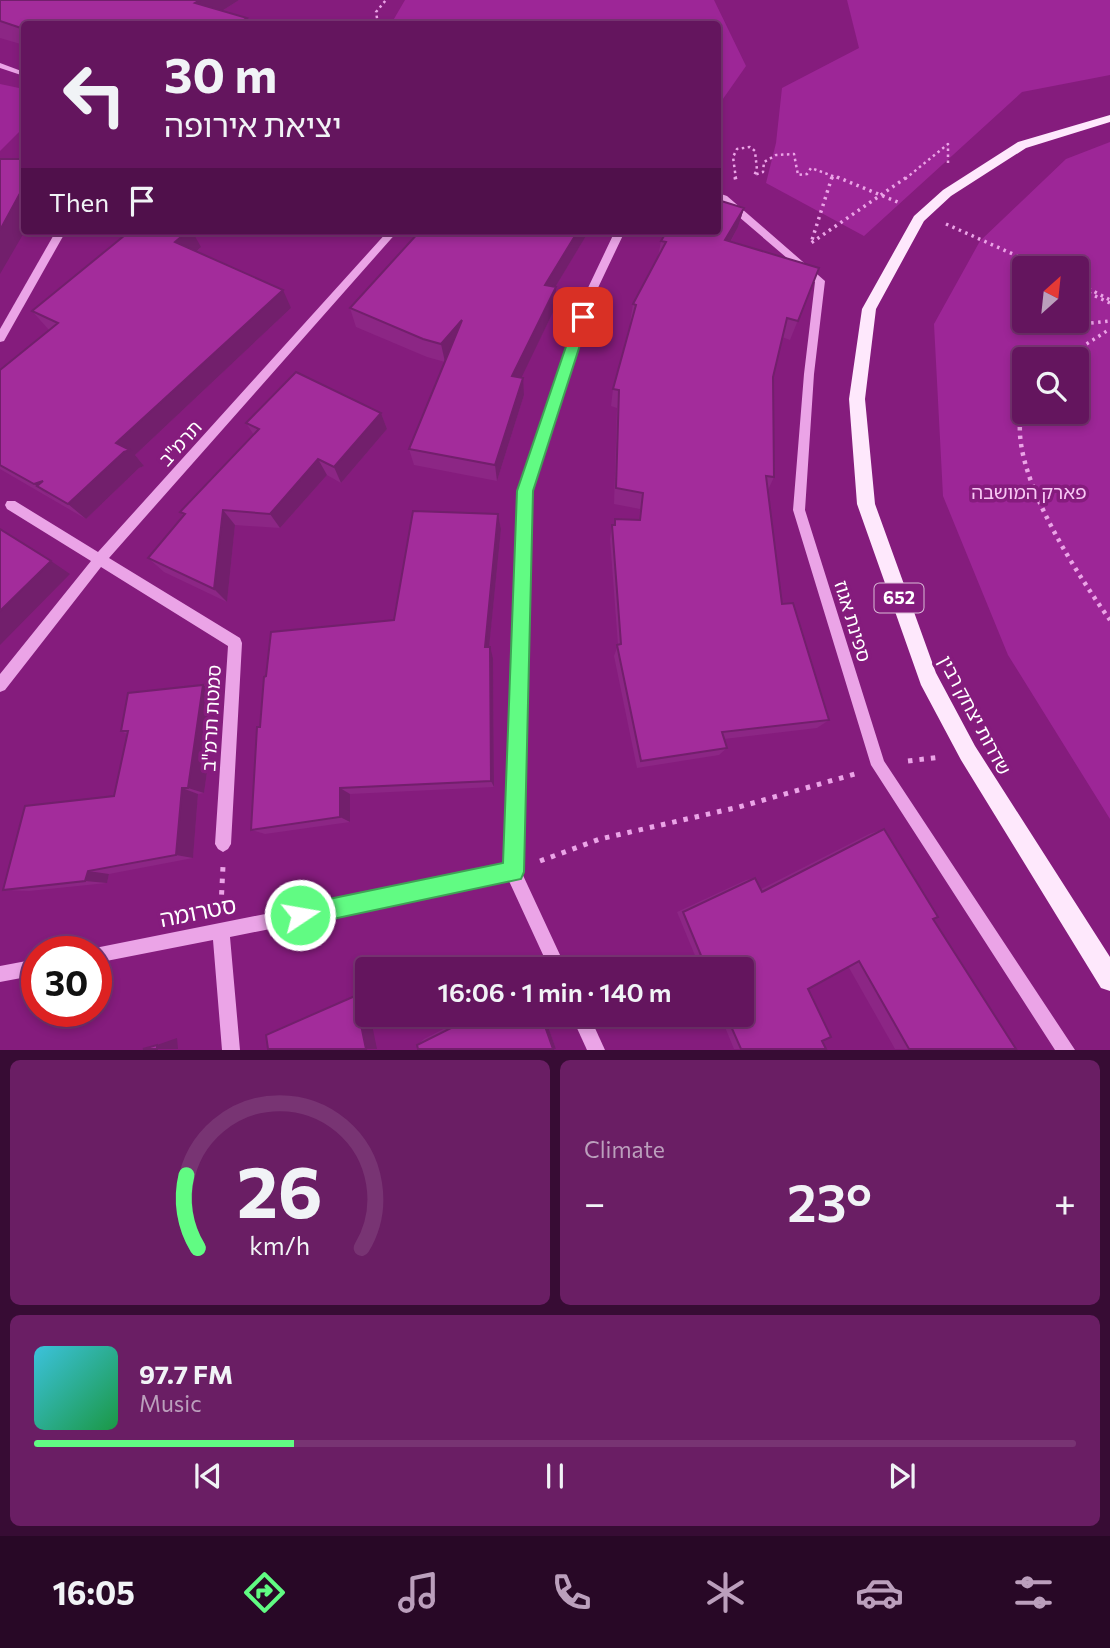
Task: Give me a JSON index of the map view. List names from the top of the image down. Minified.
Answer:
{"streets":{"main road":["652","שדרות יצחק רבין"],"street":["תרמ\"ב","ספינת אגוז","סמטת תרמ\"ב","סטרומה"]},"crossings":[["תרמ\"ב","סמטת תרמ\"ב"]],"parks":["פארק המושבה"],"north":"top right","page":{"turn":["30 m","יציאת אירופה"],"then":"Then","limit":"30","trip":"16:06 · 1 min · 140 m","tile":"Climate","heat":["−","23°","+"],"song":["97.7 FM","Music"],"tabs":"16:05","gauge":["26","km/h"]}}
